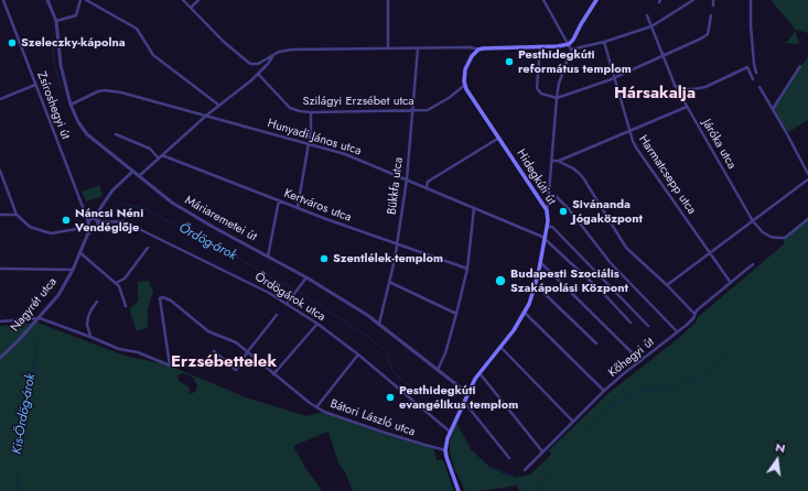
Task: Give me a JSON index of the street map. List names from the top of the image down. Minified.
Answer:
{"streets":{"main road":["Hidegkúti út"],"street":["Szilágyi Erzsébet utca","Zsíroshegyi út","Hunyadi János utca","Járóka utca","Harmatcsepp utca","Bükkfa utca","Kertváros utca","Máriaremetei út","Ördögárok utca","Nagyrét utca","Kőhegyi út","Bátori László utca"]},"crossings":[["Szilágyi Erzsébet utca","Hidegkúti út"],["Szilágyi Erzsébet utca","Bükkfa utca"],["Zsíroshegyi út","Ördögárok utca"],["Zsíroshegyi út","Nagyrét utca"],["Hunyadi János utca","Hidegkúti út"],["Hunyadi János utca","Bükkfa utca"],["Hunyadi János utca","Máriaremetei út"],["Harmatcsepp utca","Kőhegyi út"],["Hidegkúti út","Máriaremetei út"],["Hidegkúti út","Ördögárok utca"],["Hidegkúti út","Bátori László utca"],["Bükkfa utca","Kertváros utca"],["Bükkfa utca","Máriaremetei út"],["Máriaremetei út","Nagyrét utca"],["Ördögárok utca","Nagyrét utca"]],"districts":["Hársakalja","Erzsébettelek"],"water":["Ördög-árok","Kis-Ördög-árok"],"places":["Szeleczky-kápolna","Pesthidegkúti református templom","Sivánanda Jógaközpont","Náncsi Néni Vendéglője","Szentlélek-templom","Budapesti Szociális Szakápolási Központ","Pesthidegkúti evangélikus templom"],"north":"top"}
